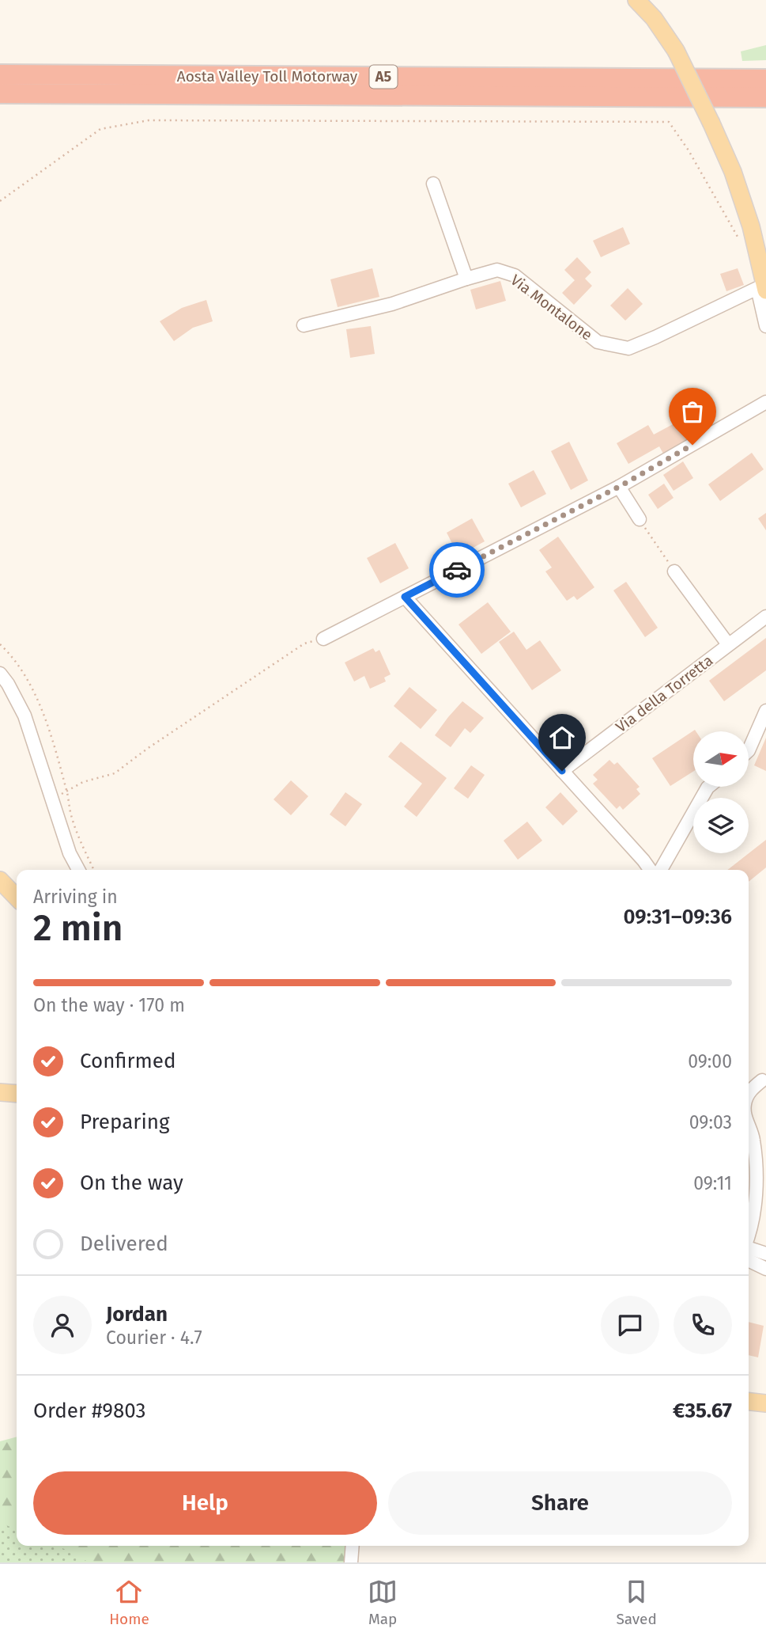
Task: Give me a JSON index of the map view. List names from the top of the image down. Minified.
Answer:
{"streets":{"highway":["Aosta Valley Toll Motorway","A5"],"street":["Via Montalone","Via della Torretta"]},"north":"right","page":{"heading":["2 min","Arriving in","09:31–09:36"],"panel":["Jordan","Courier · 4.7","Order #9803","€35.67"],"bar":"On the way · 170 m","list":[["Confirmed","09:00"],["Preparing","09:03"],["On the way","09:11"],"Delivered"],"buttons":["Help","Share"],"tabs":["Home","Map","Saved"]}}
